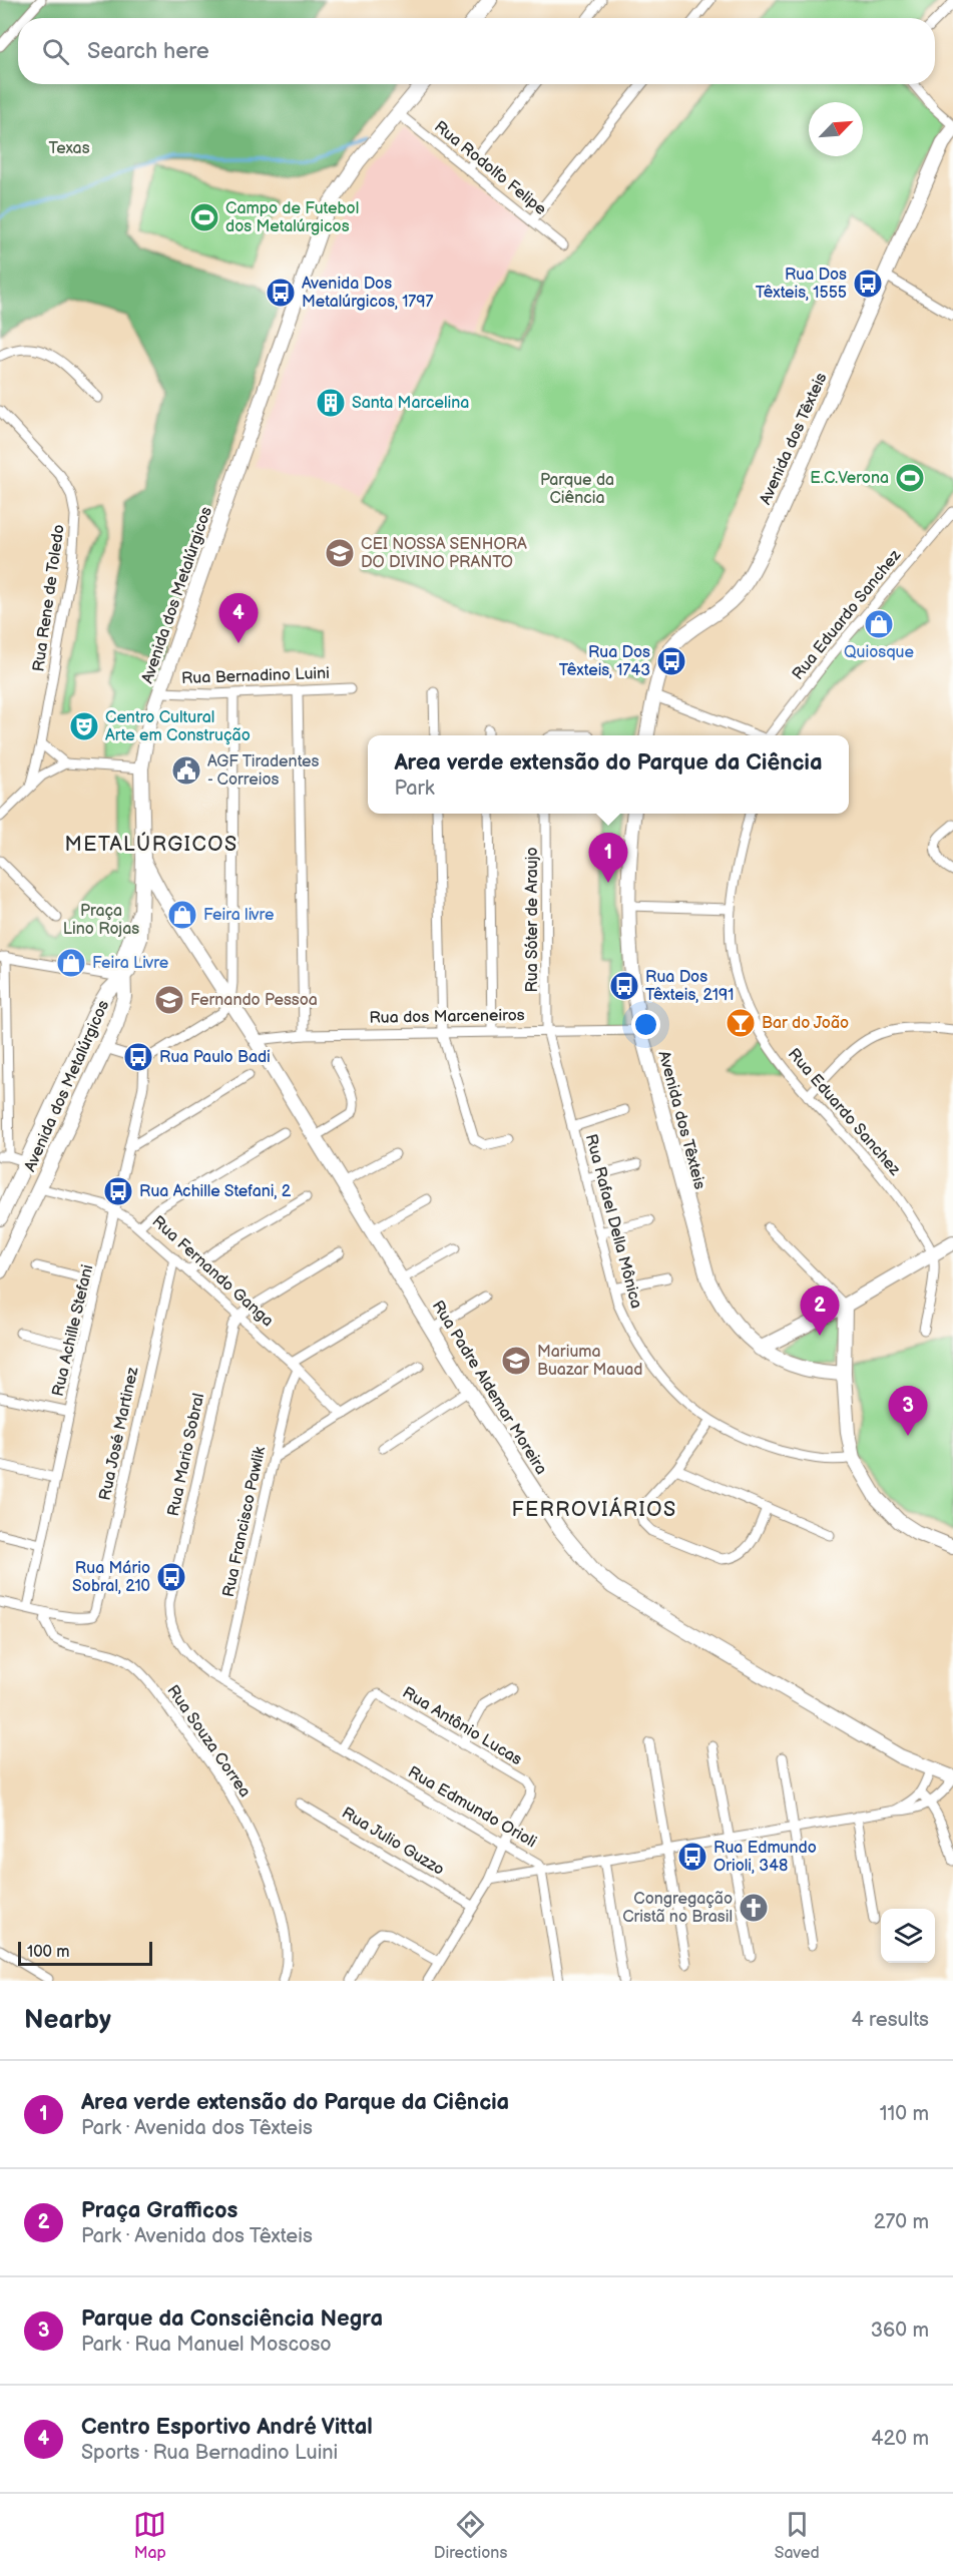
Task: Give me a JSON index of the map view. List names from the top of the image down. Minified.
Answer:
{"streets":{"main road":["Avenida dos Têxteis","Avenida dos Metalúrgicos","Rua Padre Aldemar Moreira"],"street":["Rua Rodolfo Felipe","Rua Rene de Toledo","Rua Eduardo Sanchez","Rua Bernadino Luini","Rua Sóter de Araujo","Rua dos Marceneiros","Rua Rafael Della Mônica","Rua Fernando Ganga","Rua Achille Stefani","Rua José Martinez","Rua Mario Sobral","Rua Francisco Pawlik","Rua Antônio Lucas","Rua Souza Correa","Rua Edmundo Orioli","Rua Julio Guzzo"]},"crossings":[["Rua Rodolfo Felipe","Avenida dos Metalúrgicos"],["Avenida dos Têxteis","Rua dos Marceneiros"],["Avenida dos Metalúrgicos","Rua Bernadino Luini"],["Avenida dos Metalúrgicos","Rua Fernando Ganga"],["Avenida dos Metalúrgicos","Rua Padre Aldemar Moreira"],["Rua Sóter de Araujo","Rua dos Marceneiros"],["Rua Sóter de Araujo","Rua Rafael Della Mônica"],["Rua dos Marceneiros","Rua Rafael Della Mônica"],["Rua dos Marceneiros","Rua Padre Aldemar Moreira"],["Rua Fernando Ganga","Rua Achille Stefani"],["Rua Fernando Ganga","Rua José Martinez"],["Rua Fernando Ganga","Rua Mario Sobral"],["Rua Fernando Ganga","Rua Francisco Pawlik"],["Rua José Martinez","Rua Souza Correa"],["Rua Mario Sobral","Rua Edmundo Orioli"],["Rua Francisco Pawlik","Rua Edmundo Orioli"],["Rua Antônio Lucas","Rua Edmundo Orioli"]],"districts":["METALÚRGICOS","FERROVIÁRIOS"],"parks":["Texas","Parque da Ciência","Praça Lino Rojas"],"places":{"sports":["Campo de Futebol dos Metalúrgicos","E.C.Verona"],"bus stop":["Rua Dos Têxteis, 1555","Avenida Dos Metalúrgicos, 1797","Rua Dos Têxteis, 1743","Rua Dos Têxteis, 2191","Rua Paulo Badi","Rua Achille Stefani, 2","Rua Mário Sobral, 210","Rua Edmundo Orioli, 348"],"building":["Santa Marcelina"],"school or university":["CEI NOSSA SENHORA DO DIVINO PRANTO","Fernando Pessoa","Mariuma Buazar Mauad"],"shop":["Quiosque","Feira livre","Feira Livre"],"theatre":["Centro Cultural Arte em Construção"],"public building":["AGF Tiradentes - Correios"],"bar":["Bar do João"],"church":["Congregação Cristã no Brasil"]},"scale_bar":"100 m","north":"top right","page":{"search":"Search here","pins":["4","1","2","3"],"popup":["Area verde extensão do Parque da Ciência","Park"],"scale":"100 m","heading":["Nearby","4 results"],"list":[{"mark":"1","name":"Area verde extensão do Parque da Ciência","note":"Park · Avenida dos Têxteis","value":"110 m"},{"mark":"2","name":"Praça Grafficos","note":"Park · Avenida dos Têxteis","value":"270 m"},{"mark":"3","name":"Parque da Consciência Negra","note":"Park · Rua Manuel Moscoso","value":"360 m"},{"mark":"4","name":"Centro Esportivo André Vittal","note":"Sports · Rua Bernadino Luini","value":"420 m"}],"nav":["Map","Directions","Saved"]}}
